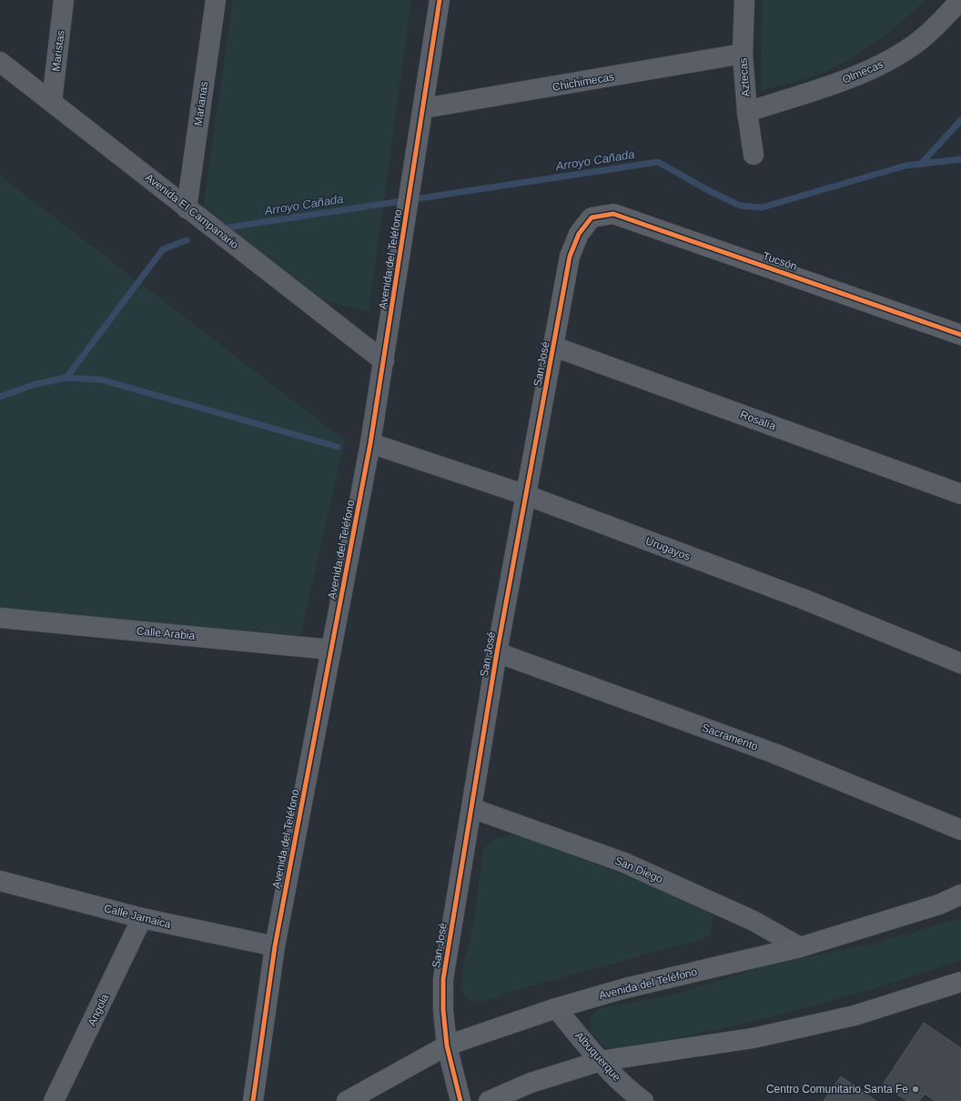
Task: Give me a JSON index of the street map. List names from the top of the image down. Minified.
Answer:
{"streets":{"main road":["Avenida del Teléfono"],"street":["Maristas","Olmecas","Aztecas","Chichimecas","Marianas","Avenida El Campanario","Tucsón","San José","Rosalía","Urugayos","Calle Arabia","Sacramento","San Diego","Calle Jamaica","Angola","Albuquerque"]},"crossings":[["Maristas","Avenida El Campanario"],["Olmecas","Aztecas"],["Aztecas","Chichimecas"],["Chichimecas","Avenida del Teléfono"],["Marianas","Avenida El Campanario"],["Avenida El Campanario","Avenida del Teléfono"],["Avenida del Teléfono","San José"],["Avenida del Teléfono","Urugayos"],["Avenida del Teléfono","Calle Arabia"],["Avenida del Teléfono","San Diego"],["Avenida del Teléfono","Calle Jamaica"],["Avenida del Teléfono","Albuquerque"],["Tucsón","San José"],["San José","Rosalía"],["San José","Urugayos"],["San José","Sacramento"],["San José","San Diego"],["Calle Jamaica","Angola"]],"water":["Arroyo Cañada"],"places":["Centro Comunitario Santa Fe"]}
